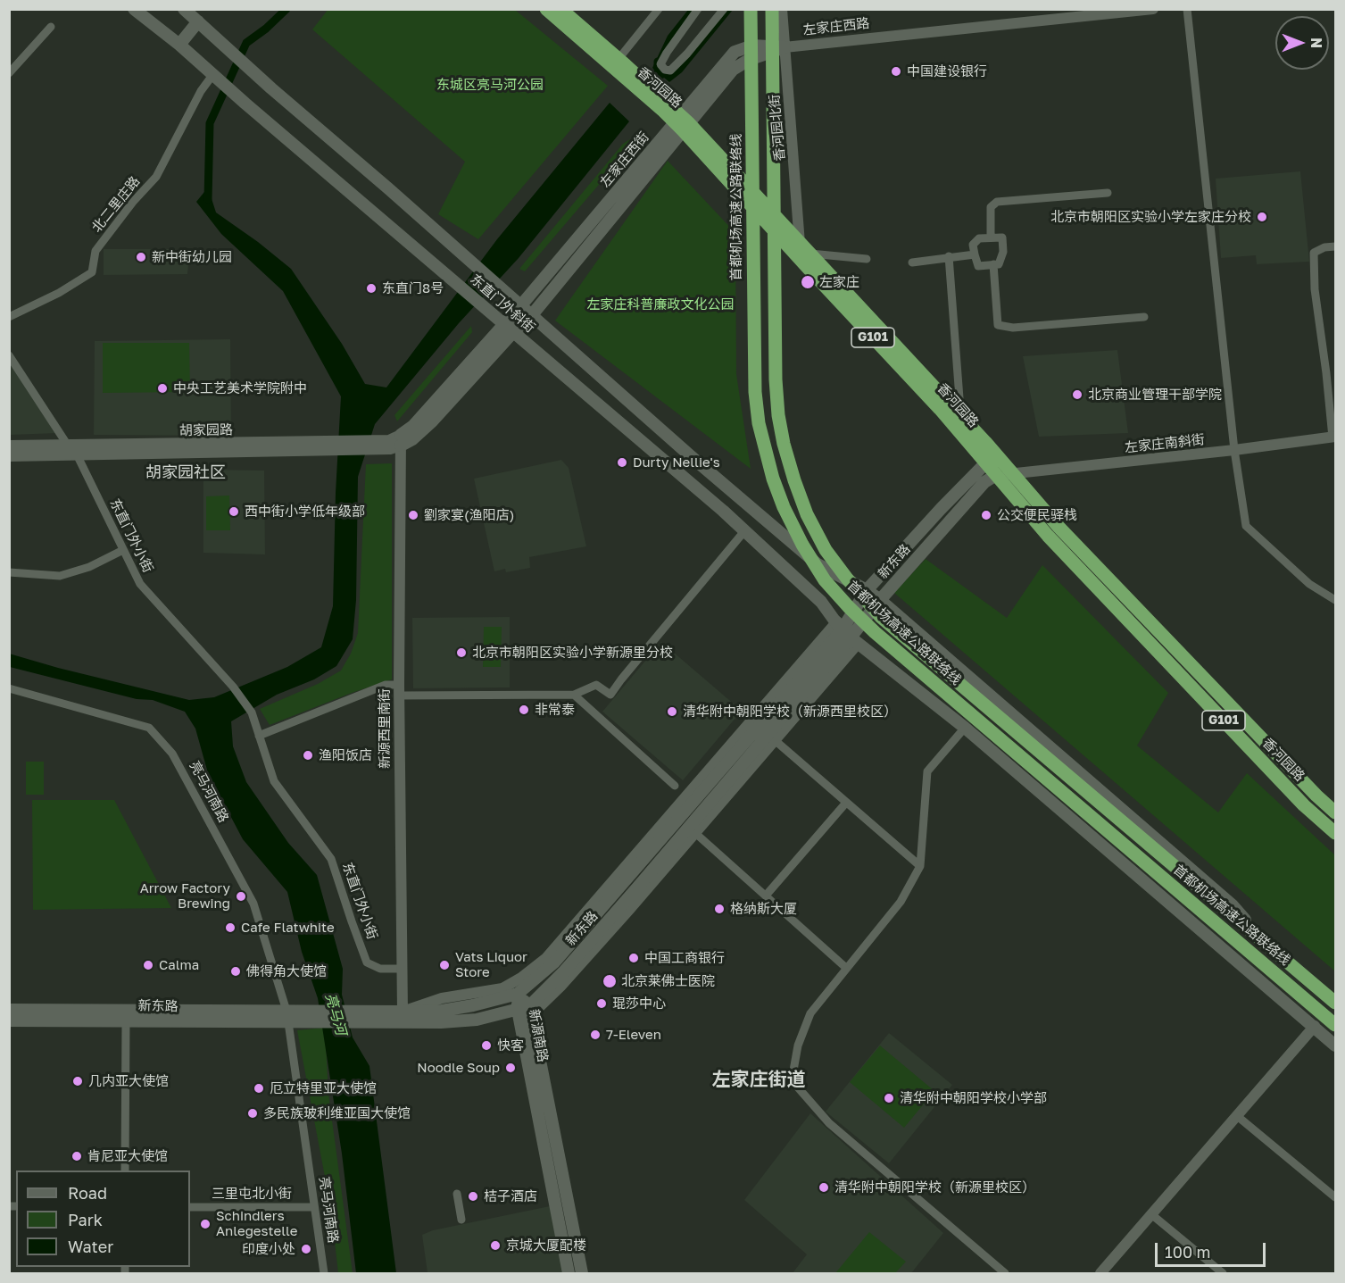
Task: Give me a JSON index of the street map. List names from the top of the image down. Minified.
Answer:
{"streets":{"highway":["香河园路","首都机场高速公路联络线","G101"],"main road":["左家庄西路","左家庄西街","东直门外斜街","新东路","新源南路"],"street":["香河园北街","北二里庄路","胡家园路","左家庄南斜街","东直门外小街","新源西里南街","亮马河南路","三里屯北小街"]},"crossings":[["左家庄西路","香河园路"],["左家庄西路","香河园北街"],["左家庄西路","左家庄西街"],["香河园路","香河园北街"],["香河园路","左家庄西街"],["香河园路","左家庄南斜街"],["香河园路","新东路"],["左家庄西街","东直门外斜街"],["北二里庄路","东直门外斜街"],["首都机场高速公路联络线","东直门外斜街"],["东直门外斜街","新东路"],["胡家园路","东直门外小街"],["胡家园路","新源西里南街"],["左家庄南斜街","新东路"],["东直门外小街","新源西里南街"],["新东路","新源西里南街"],["新东路","亮马河南路"],["新东路","新源南路"],["亮马河南路","三里屯北小街"]],"districts":["胡家园社区","左家庄街道"],"water":["亮马河"],"parks":["东城区亮马河公园","左家庄科普廉政文化公园"],"places":["中国建设银行","北京市朝阳区实验小学左家庄分校","新中街幼儿园","左家庄","东直门8号","中央工艺美术学院附中","北京商业管理干部学院","Durty Nellie's","西中街小学低年级部","劉家宴(渔阳店)","公交便民驿栈","北京市朝阳区实验小学新源里分校","非常泰","清华附中朝阳学校（新源西里校区）","渔阳饭店","Arrow Factory Brewing","格纳斯大厦","Cafe Flatwhite","中国工商银行","Calma","Vats Liquor Store","佛得角大使馆","北京莱佛士医院","琨莎中心","7-Eleven","快客","Noodle Soup","几内亚大使馆","厄立特里亚大使馆","清华附中朝阳学校小学部","多民族玻利维亚国大使馆","肯尼亚大使馆","清华附中朝阳学校（新源里校区）","桔子酒店","Schindlers Anlegestelle","京城大厦配楼","印度小处"],"legend":["Road","Park","Water"],"scale_bar":"100 m","north":"right"}
